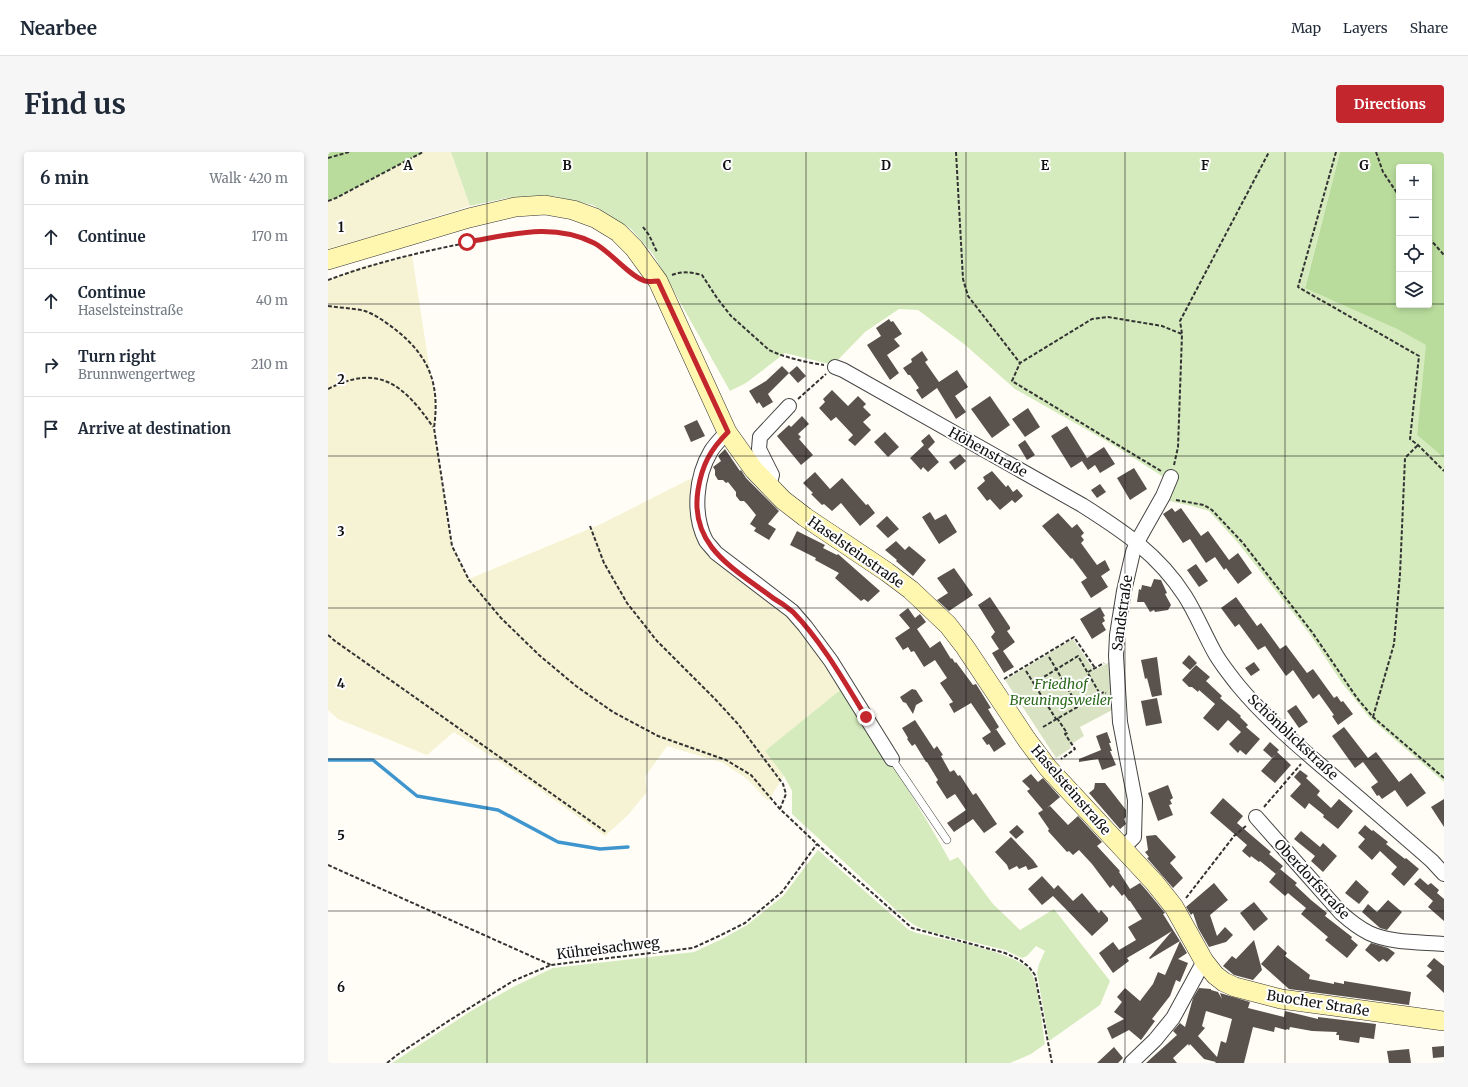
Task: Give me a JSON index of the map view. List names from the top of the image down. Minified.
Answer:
{"streets":{"street":["Höhenstraße","Haselsteinstraße","Sandstraße","Schönblickstraße","Oberdorfstraße","Buocher Straße"],"path":["Kühreisachweg"]},"crossings":[["Höhenstraße","Sandstraße"],["Höhenstraße","Schönblickstraße"],["Haselsteinstraße","Sandstraße"],["Haselsteinstraße","Buocher Straße"],["Sandstraße","Schönblickstraße"]],"parks":["Friedhof Breuningsweiler"],"page":{"header":"Nearbee","nav":["Map","Layers","Share"],"buttons":"Directions","title":"Find us","heading":["6 min","Walk · 420 m"],"map_buttons":["+","−"],"list":[["Continue","170 m"],["Continue","Haselsteinstraße","40 m"],["Turn right","Brunnwengertweg","210 m"],"Arrive at destination"]},"grid":{"columns":["A","B","C","D","E","F","G"],"rows":["1","2","3","4","5","6"]}}
